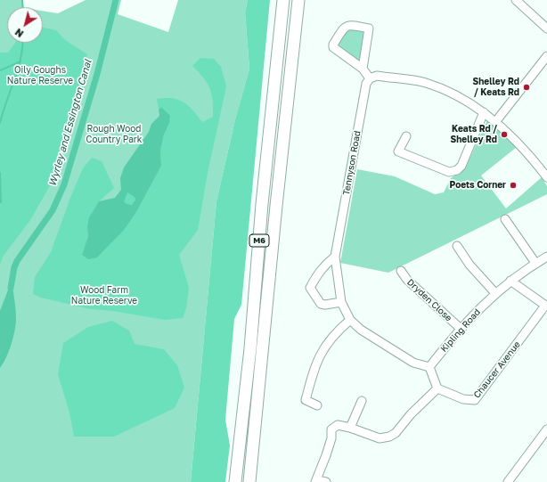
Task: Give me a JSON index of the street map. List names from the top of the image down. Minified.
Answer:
{"streets":{"highway":["M6"],"street":["Tennyson Road","Dryden Close","Kipling Road","Chaucer Avenue"]},"crossings":[["Tennyson Road","Kipling Road"],["Dryden Close","Kipling Road"]],"water":["Wyrley and Essington Canal"],"parks":["Oily Goughs Nature Reserve","Rough Wood Country Park","Wood Farm Nature Reserve"],"places":["Shelley Rd / Keats Rd","Keats Rd / Shelley Rd","Poets Corner"],"north":"bottom left"}
